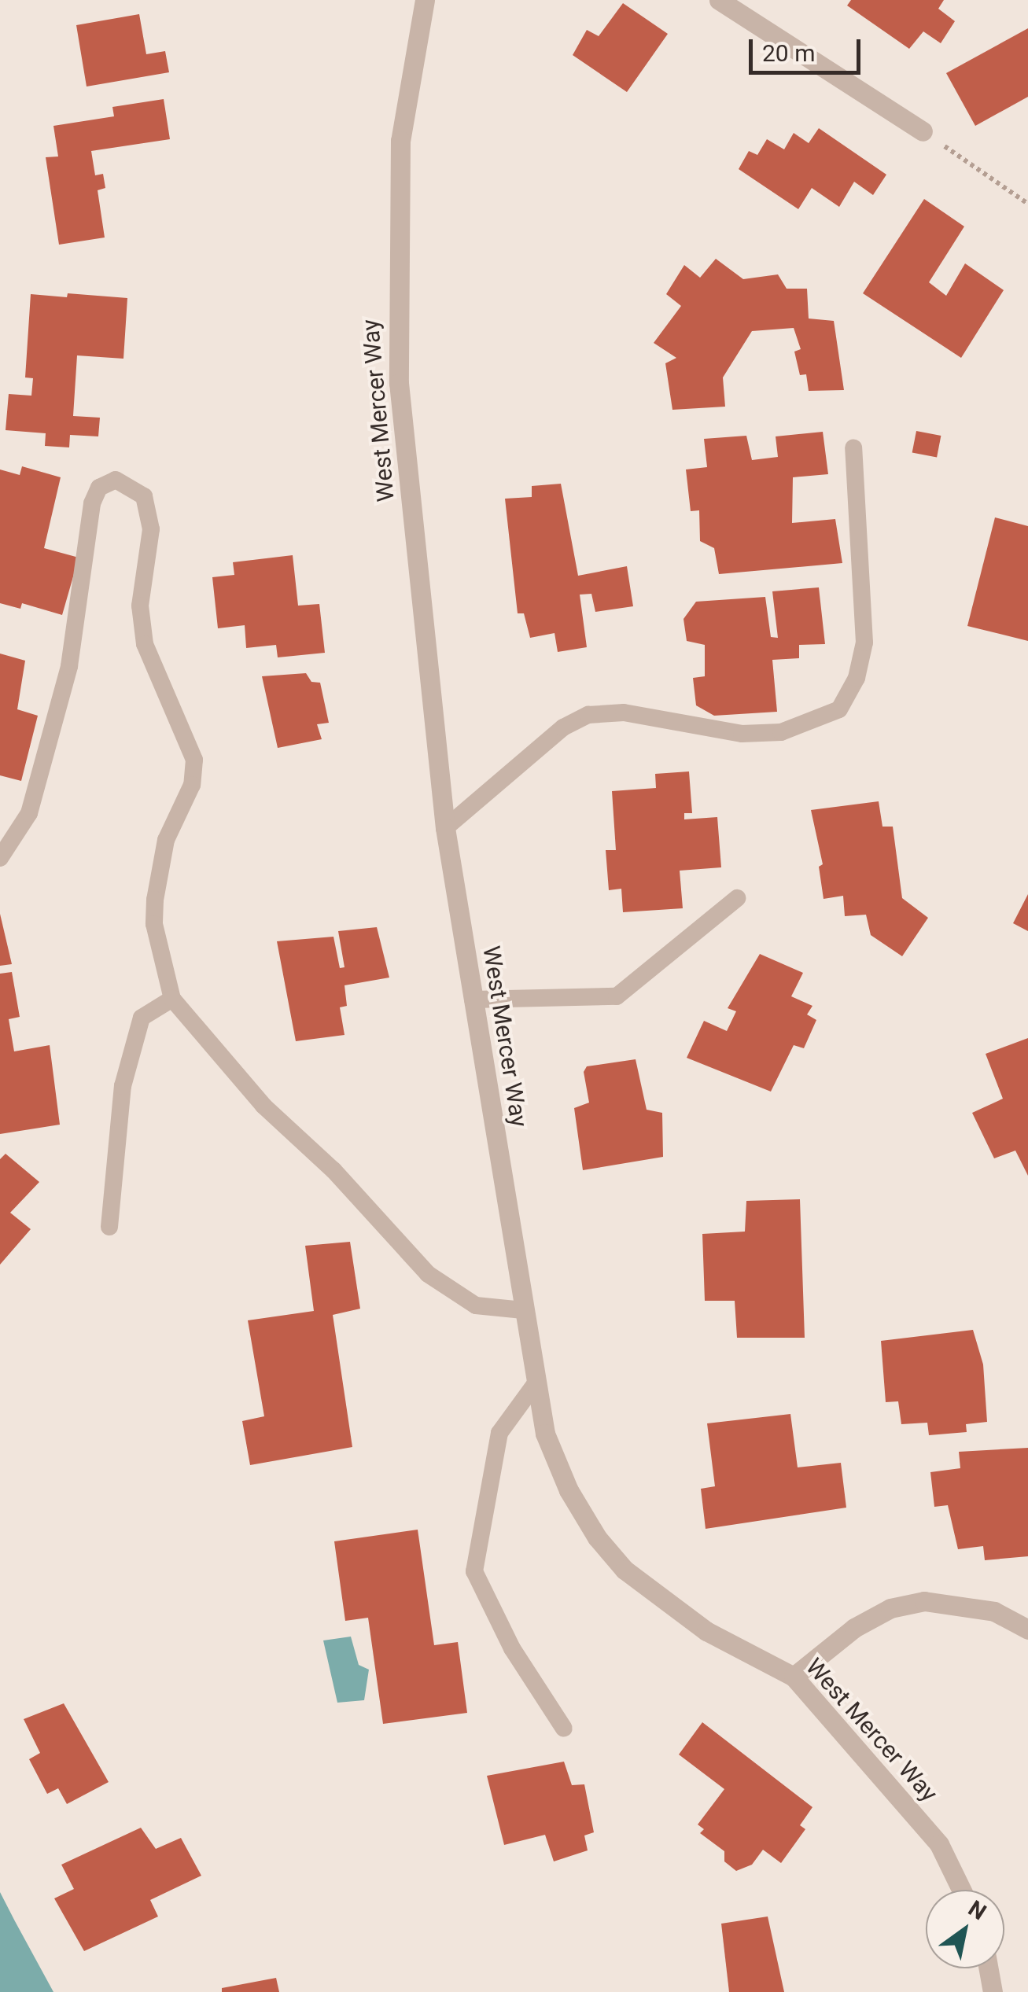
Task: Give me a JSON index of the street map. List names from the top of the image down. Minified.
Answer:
{"streets":{"street":["West Mercer Way"]},"scale_bar":"20 m","north":"top right"}
